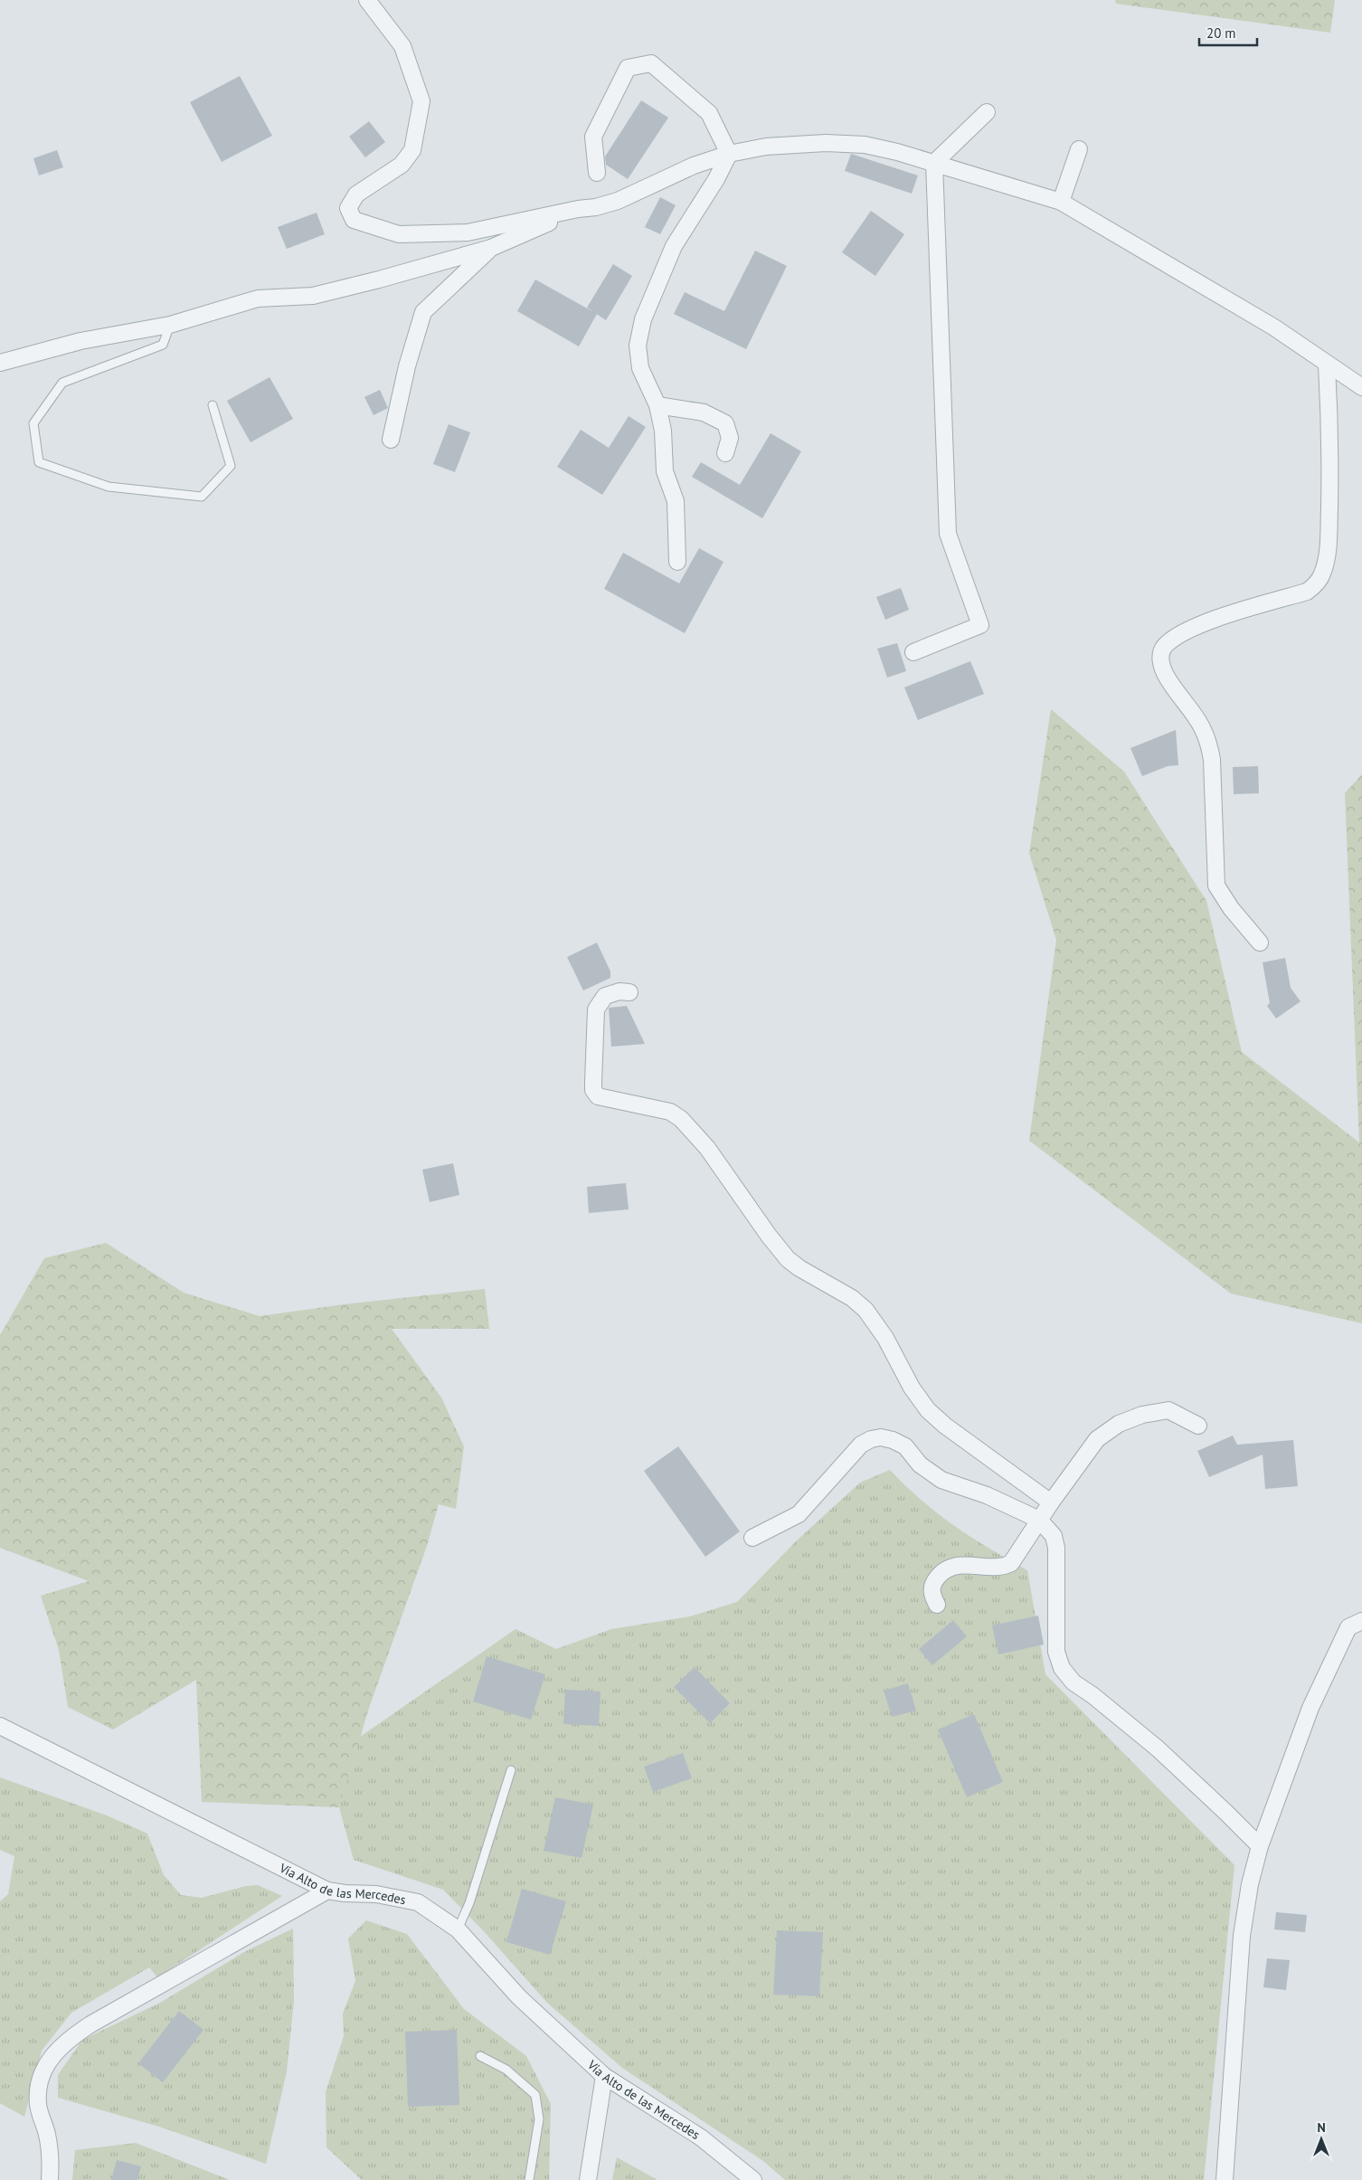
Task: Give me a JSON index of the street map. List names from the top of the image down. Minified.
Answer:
{"streets":{"street":["Vía Alto de las Mercedes"]},"scale_bar":"20 m","north":"top"}
